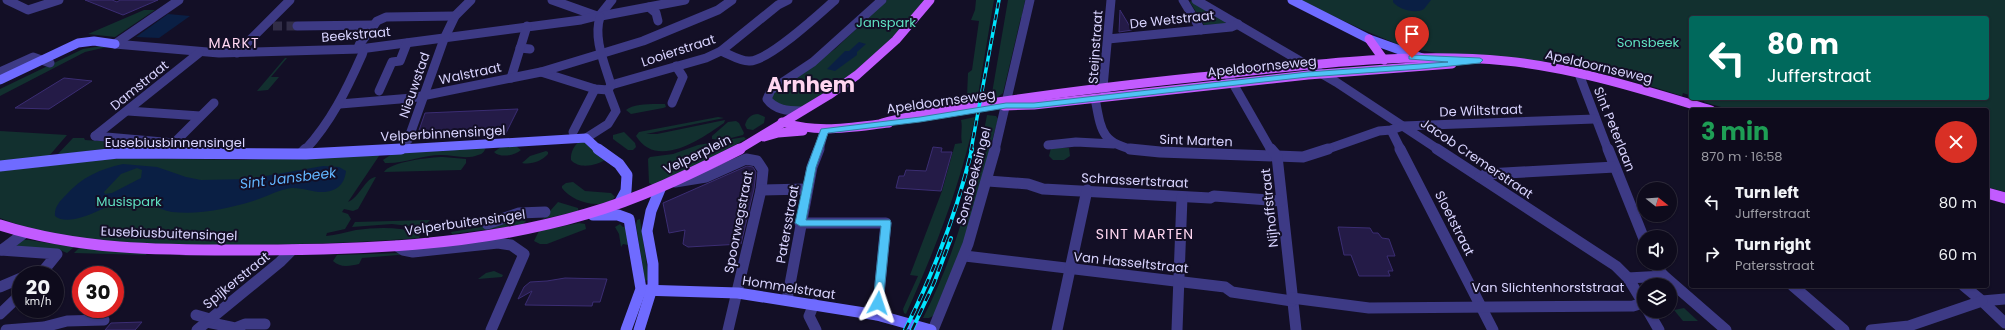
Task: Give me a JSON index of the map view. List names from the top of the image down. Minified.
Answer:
{"streets":{"main road":["Apeldoornseweg","Velperplein","Velperbuitensingel","Eusebiusbuitensingel"],"street":["De Wetstraat","Beekstraat","Steijnstraat","Looierstraat","Walstraat","Damstraat","Nieuwstad","De Wiltstraat","Sint Peterlaan","Velperbinnensingel","Sint Marten","Eusebiusbinnensingel","Jacob Cremerstraat","Sonsbeeksingel","Schrassertstraat","Nijhoffstraat","Spoorwegstraat","Sloetstraat","Patersstraat","Van Hasseltstraat","Spijkerstraat","Hommelstraat","Van Slichtenhorststraat"]},"crossings":[["De Wetstraat","Steijnstraat"],["De Wetstraat","Jacob Cremerstraat"],["Beekstraat","Damstraat"],["Beekstraat","Nieuwstad"],["Steijnstraat","Apeldoornseweg"],["Apeldoornseweg","Sint Peterlaan"],["Apeldoornseweg","Jacob Cremerstraat"],["Apeldoornseweg","Sonsbeeksingel"],["Apeldoornseweg","Nijhoffstraat"],["Apeldoornseweg","Patersstraat"],["Walstraat","Nieuwstad"],["Damstraat","Eusebiusbinnensingel"],["De Wiltstraat","Sint Peterlaan"],["De Wiltstraat","Sint Marten"],["De Wiltstraat","Jacob Cremerstraat"],["De Wiltstraat","Nijhoffstraat"],["De Wiltstraat","Sloetstraat"],["Velperbinnensingel","Eusebiusbinnensingel"],["Sint Marten","Nijhoffstraat"],["Velperplein","Velperbuitensingel"],["Velperplein","Spoorwegstraat"],["Sonsbeeksingel","Schrassertstraat"],["Sonsbeeksingel","Van Hasseltstraat"],["Sonsbeeksingel","Hommelstraat"],["Schrassertstraat","Nijhoffstraat"],["Nijhoffstraat","Van Hasseltstraat"],["Nijhoffstraat","Van Slichtenhorststraat"],["Velperbuitensingel","Eusebiusbuitensingel"],["Velperbuitensingel","Spijkerstraat"],["Spoorwegstraat","Hommelstraat"],["Sloetstraat","Van Slichtenhorststraat"],["Patersstraat","Hommelstraat"],["Eusebiusbuitensingel","Spijkerstraat"],["Van Hasseltstraat","Van Slichtenhorststraat"]],"districts":["MARKT","Arnhem","SINT MARTEN"],"water":["Sint Jansbeek"],"parks":["Janspark","Sonsbeek","Musispark"],"north":"right","page":{"turn":["80 m","Jufferstraat"],"heading":["3 min","870 m · 16:58"],"list":[{"name":"Turn left","note":"Jufferstraat","value":"80 m"},{"name":"Turn right","note":"Patersstraat","value":"60 m"}],"speed":"20 km/h","limit":"30"}}
